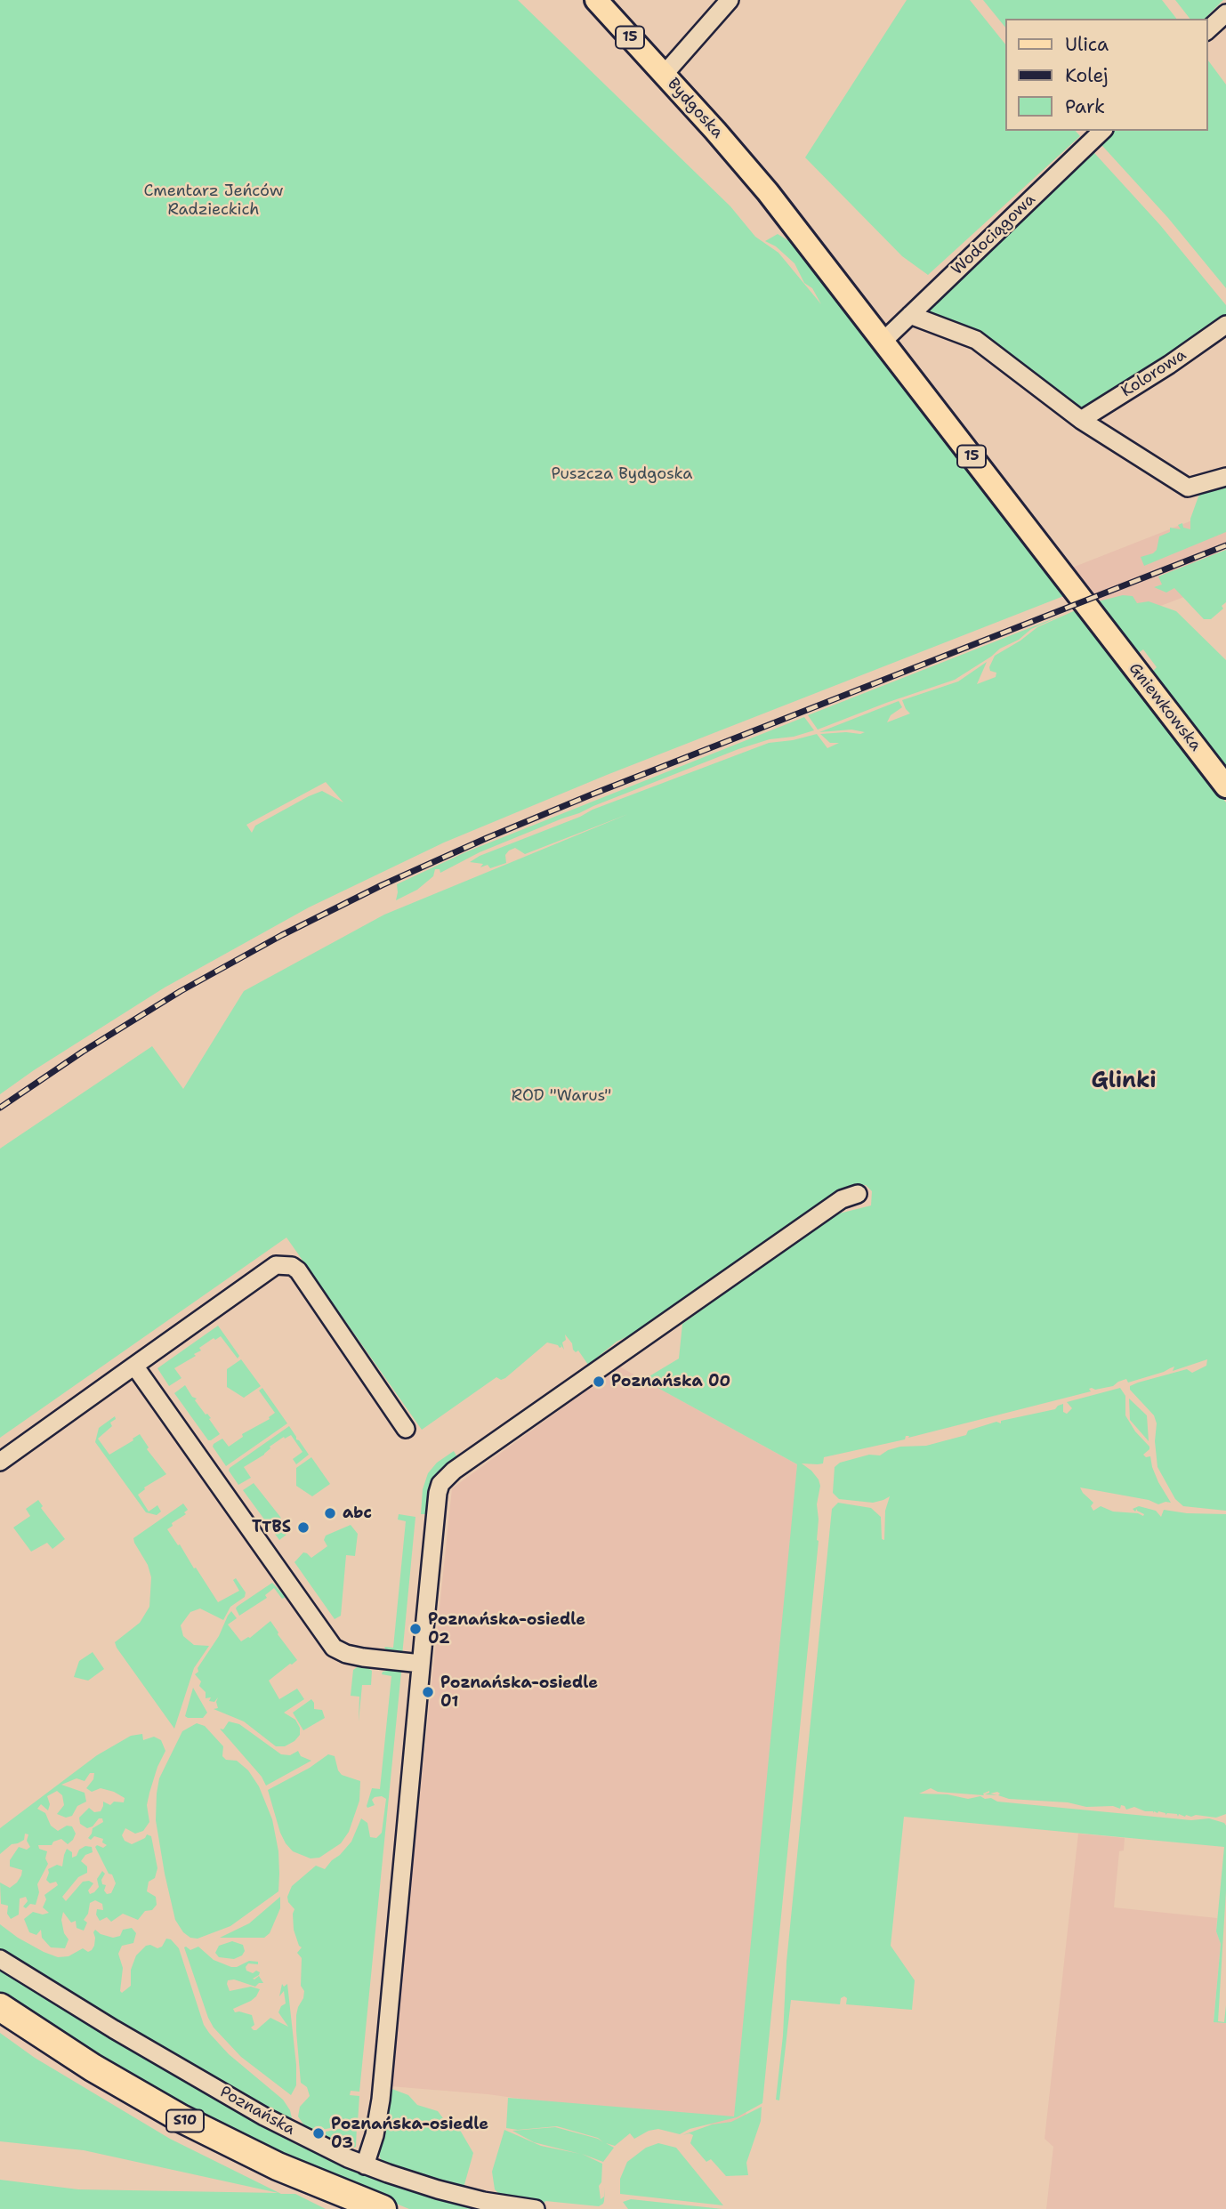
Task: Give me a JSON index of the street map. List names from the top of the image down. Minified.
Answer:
{"streets":{"highway":["S10"],"main road":["15","Bydgoska","Gniewkowska"],"street":["Wodociągowa","Kolorowa","Poznańska"]},"crossings":[["Bydgoska","Wodociągowa"],["Bydgoska","Gniewkowska"],["Wodociągowa","Gniewkowska"]],"districts":["Glinki"],"parks":["Cmentarz Jeńców Radzieckich","Puszcza Bydgoska","ROD \"Warus\""],"places":["Poznańska 00","abc","TTBS","Poznańska-osiedle 02","Poznańska-osiedle 01","Poznańska-osiedle 03"],"legend":["Ulica","Kolej","Park"]}
